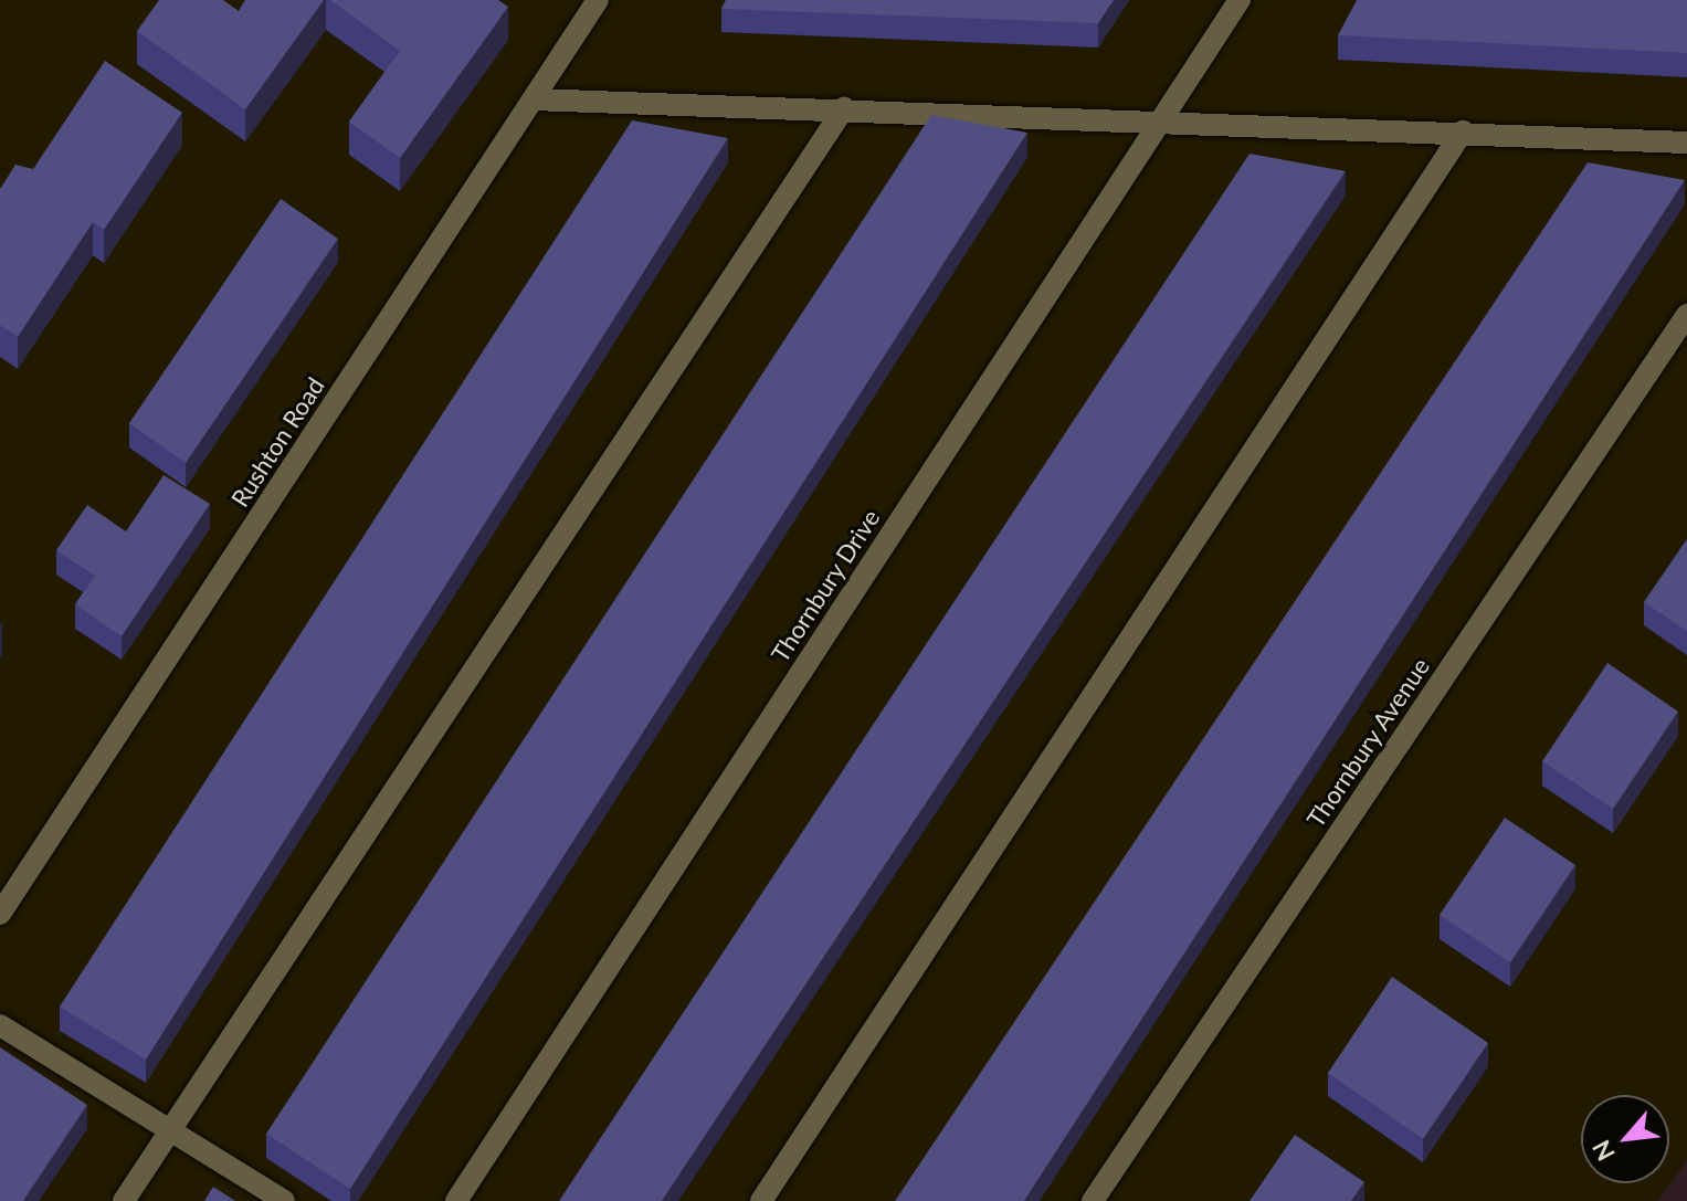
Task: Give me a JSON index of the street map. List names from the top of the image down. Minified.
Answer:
{"streets":{"street":["Rushton Road","Thornbury Drive","Thornbury Avenue"]},"north":"bottom left"}
